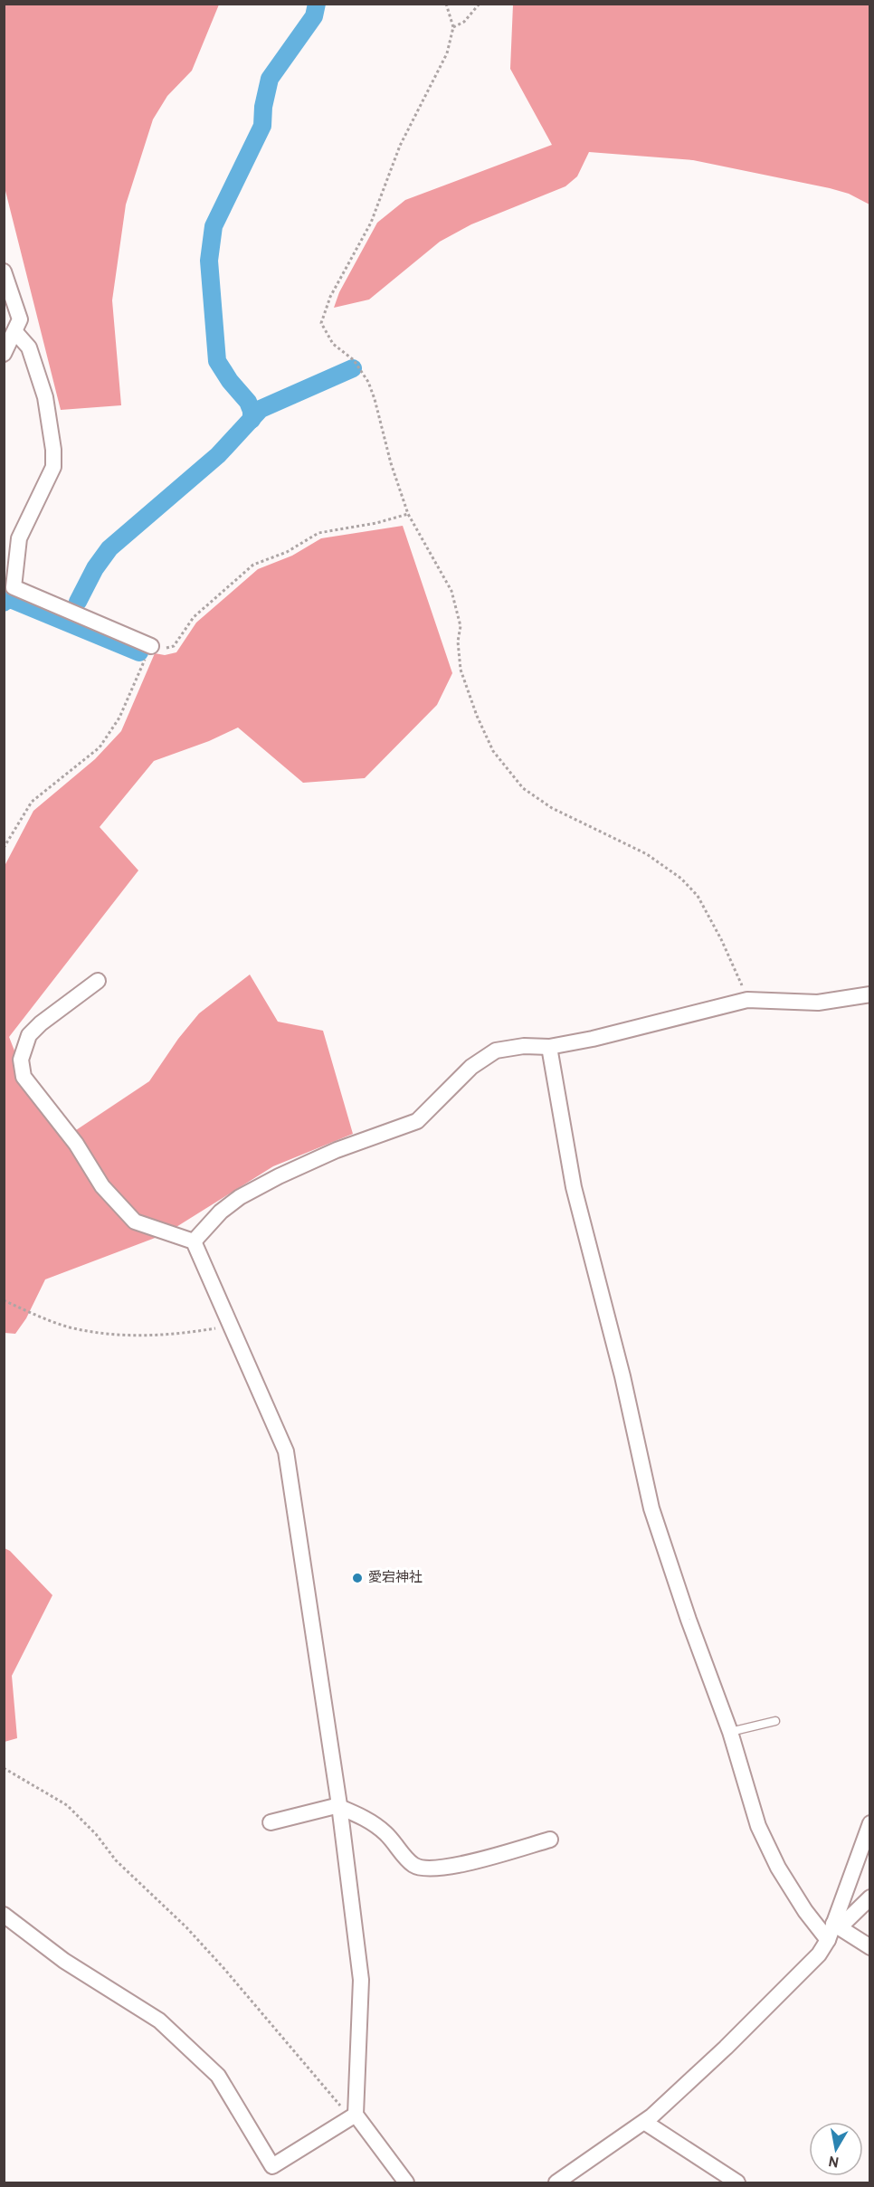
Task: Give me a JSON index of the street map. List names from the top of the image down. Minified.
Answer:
{"places":["愛宕神社"],"north":"bottom"}
